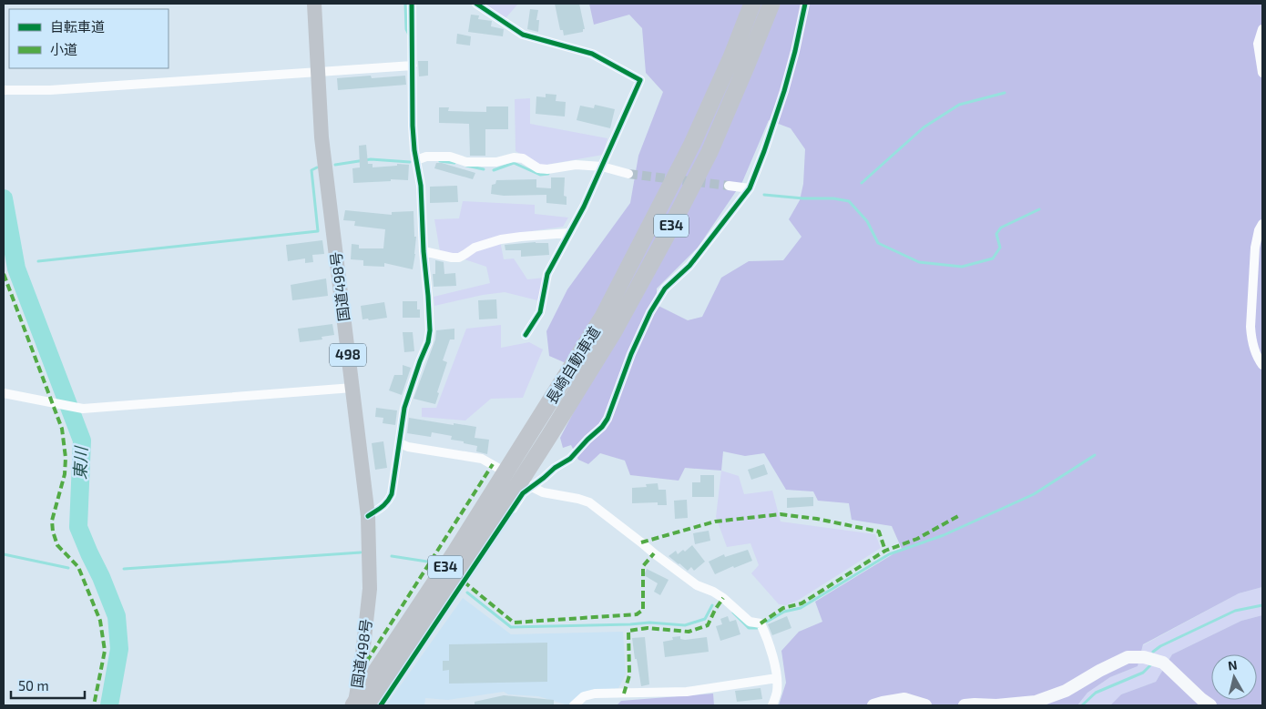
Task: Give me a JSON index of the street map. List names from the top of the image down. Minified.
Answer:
{"streets":{"highway":["E34","国道498号","498","長崎自動車道"]},"crossings":[["国道498号","長崎自動車道"]],"water":["東川"],"legend":["自転車道","小道"],"scale_bar":"50 m","north":"top"}
